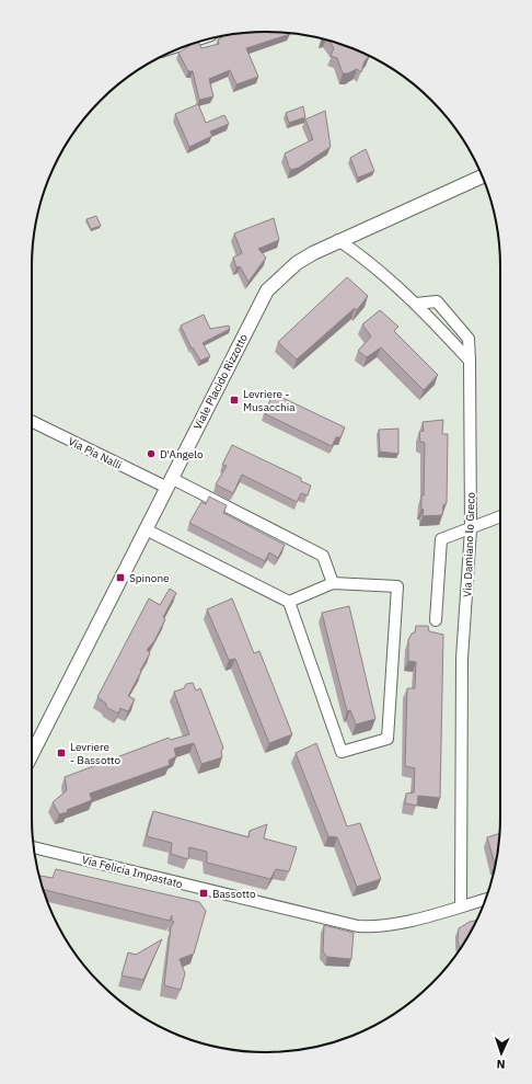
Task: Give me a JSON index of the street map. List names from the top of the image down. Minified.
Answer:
{"streets":{"street":["Viale Placido Rizzotto","Via Pia Nalli","Via Damiano lo Greco","Via Felicia Impastato"]},"crossings":[["Viale Placido Rizzotto","Via Pia Nalli"],["Via Damiano lo Greco","Via Felicia Impastato"]],"places":{"transit":["Levriere - Musacchia","Spinone","Levriere - Bassotto","Bassotto"],"other":["D'Angelo"]},"north":"bottom"}
